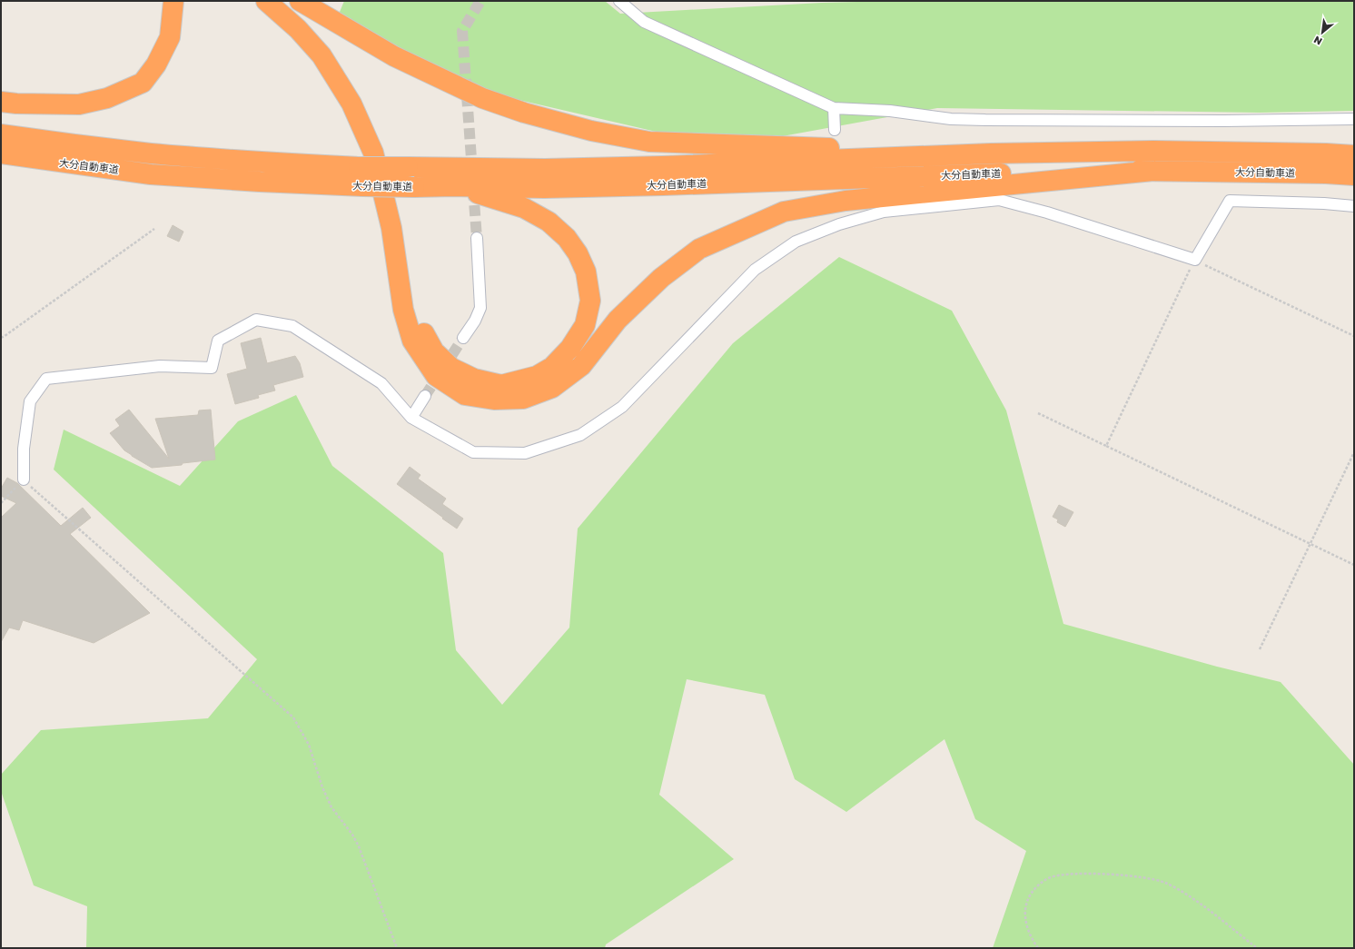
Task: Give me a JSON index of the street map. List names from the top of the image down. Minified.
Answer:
{"streets":{"highway":["大分自動車道"]},"north":"bottom left"}
